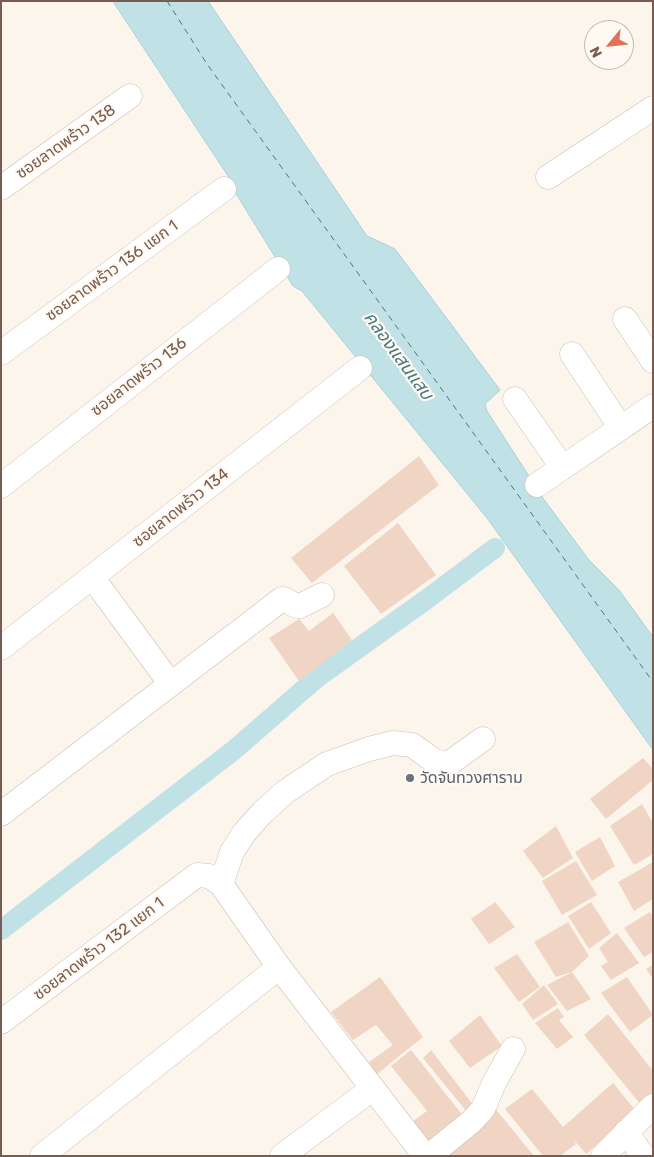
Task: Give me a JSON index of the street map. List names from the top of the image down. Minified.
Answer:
{"streets":{"street":["ซอยลาดพร้าว 138","ซอยลาดพร้าว 136 แยก 1","ซอยลาดพร้าว 136","ซอยลาดพร้าว 134","ซอยลาดพร้าว 132 แยก 1"]},"water":["คลองแสนแสบ"],"places":["วัดจันทวงศาราม"],"north":"bottom left"}
